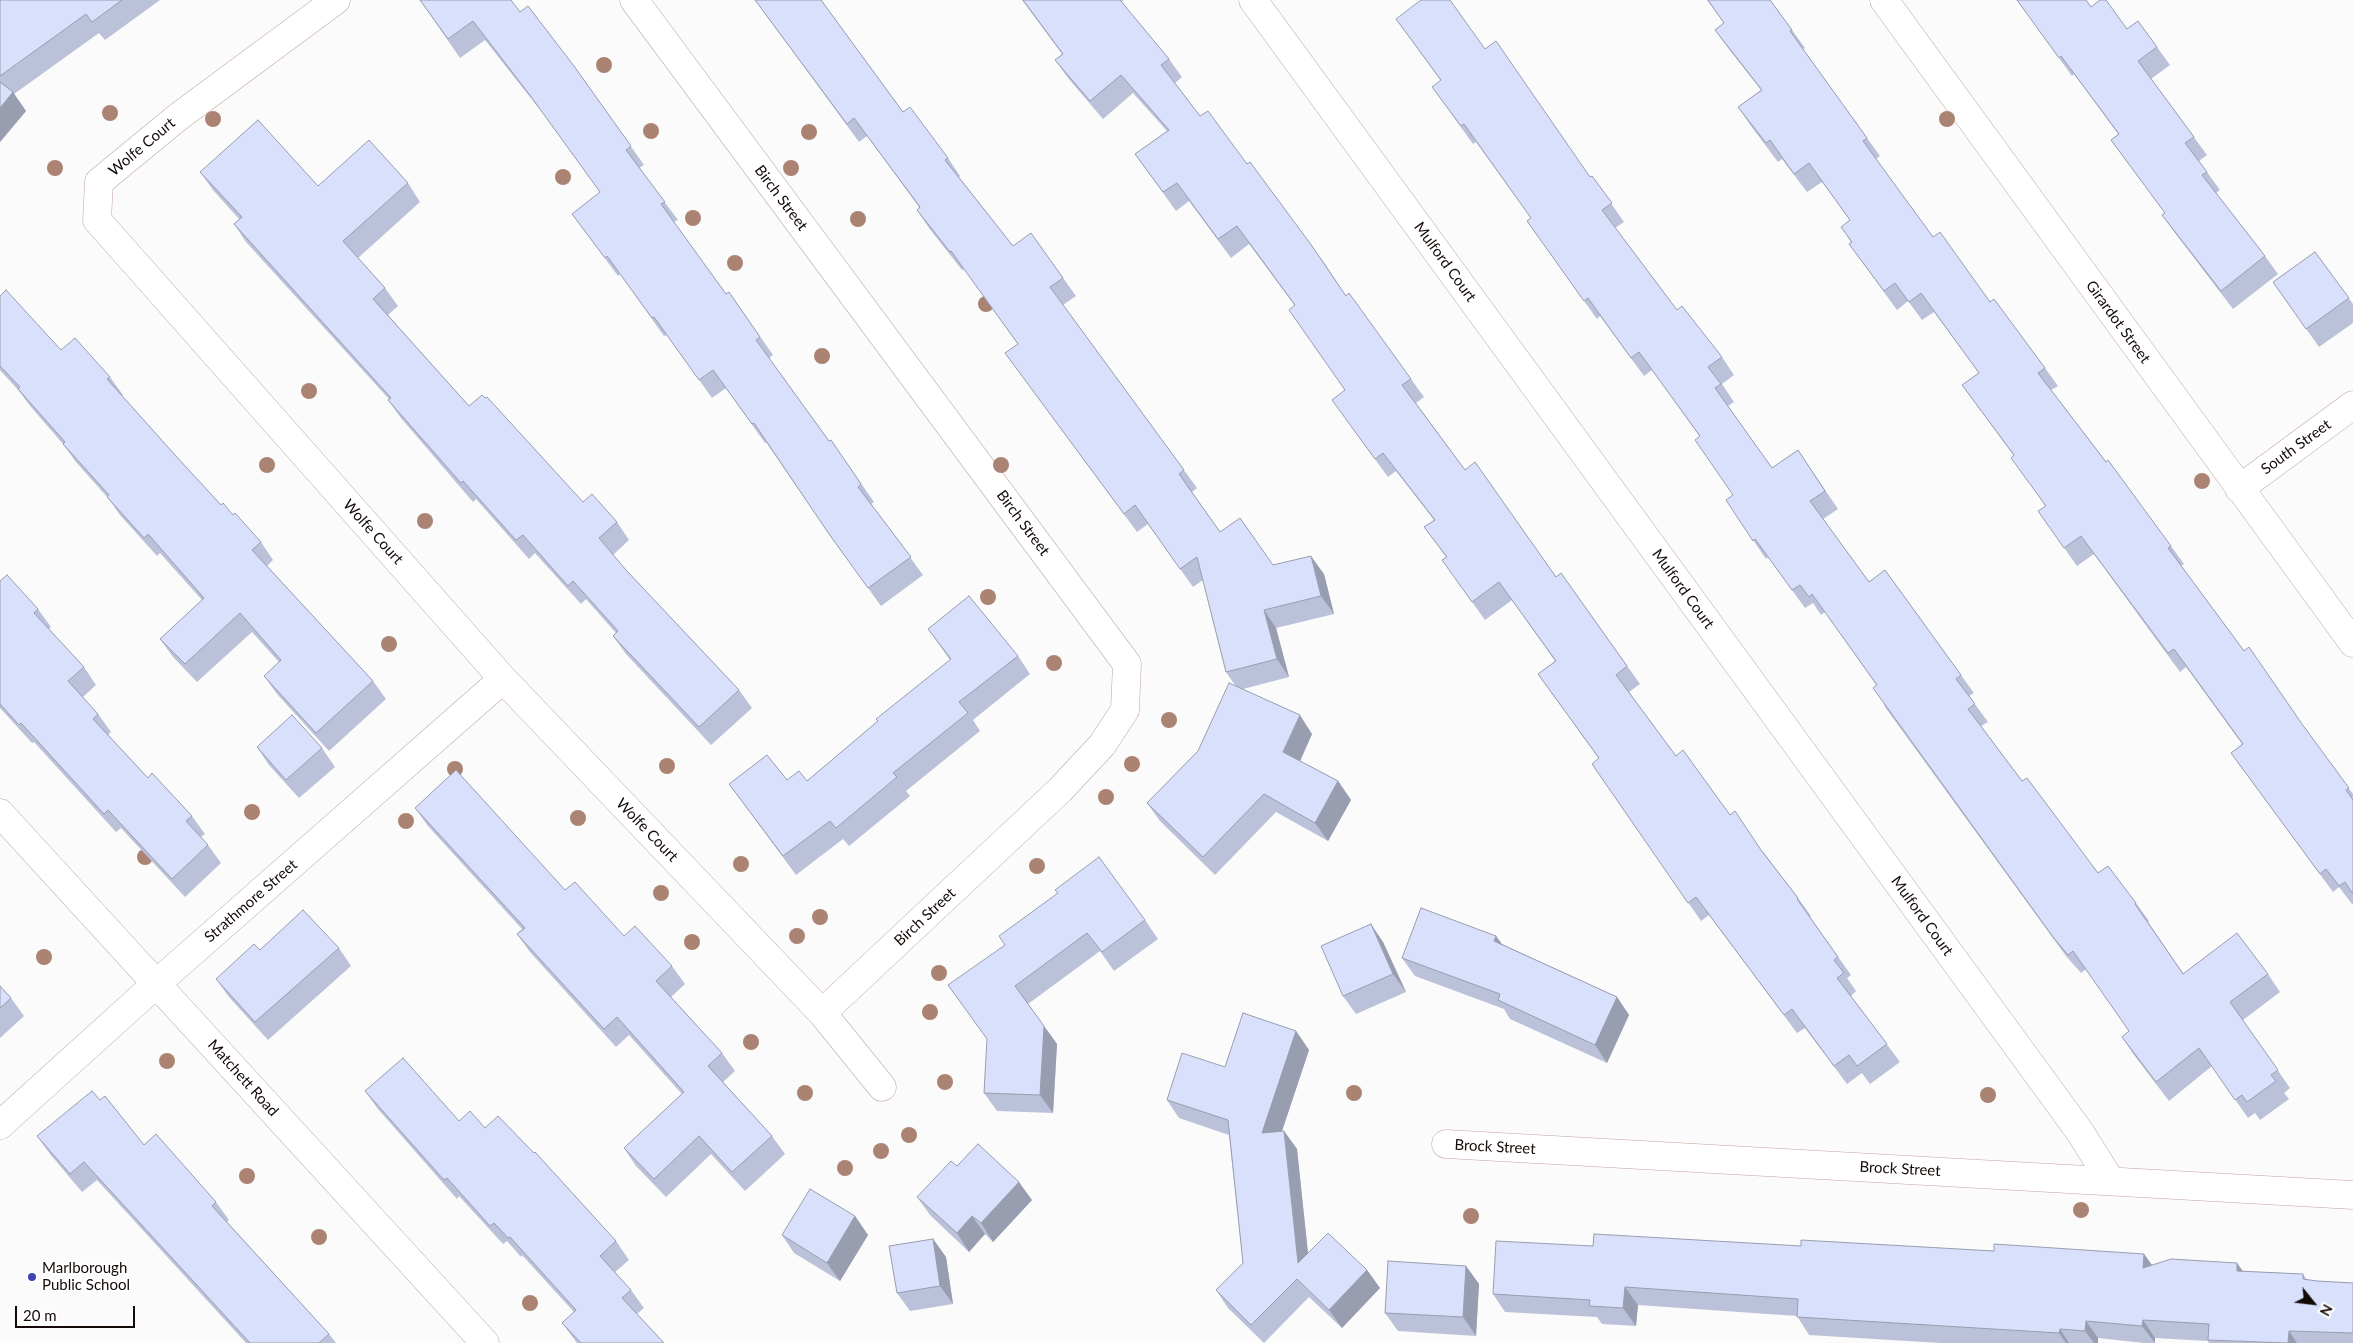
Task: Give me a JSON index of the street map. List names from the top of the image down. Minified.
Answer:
{"streets":{"street":["Wolfe Court","Birch Street","Mulford Court","Girardot Street","South Street","Strathmore Street","Matchett Road","Brock Street"]},"crossings":[["Wolfe Court","Birch Street"],["Wolfe Court","Strathmore Street"],["Mulford Court","Brock Street"],["Girardot Street","South Street"],["Strathmore Street","Matchett Road"]],"places":["Marlborough Public School"],"scale_bar":"20 m","north":"bottom right"}
